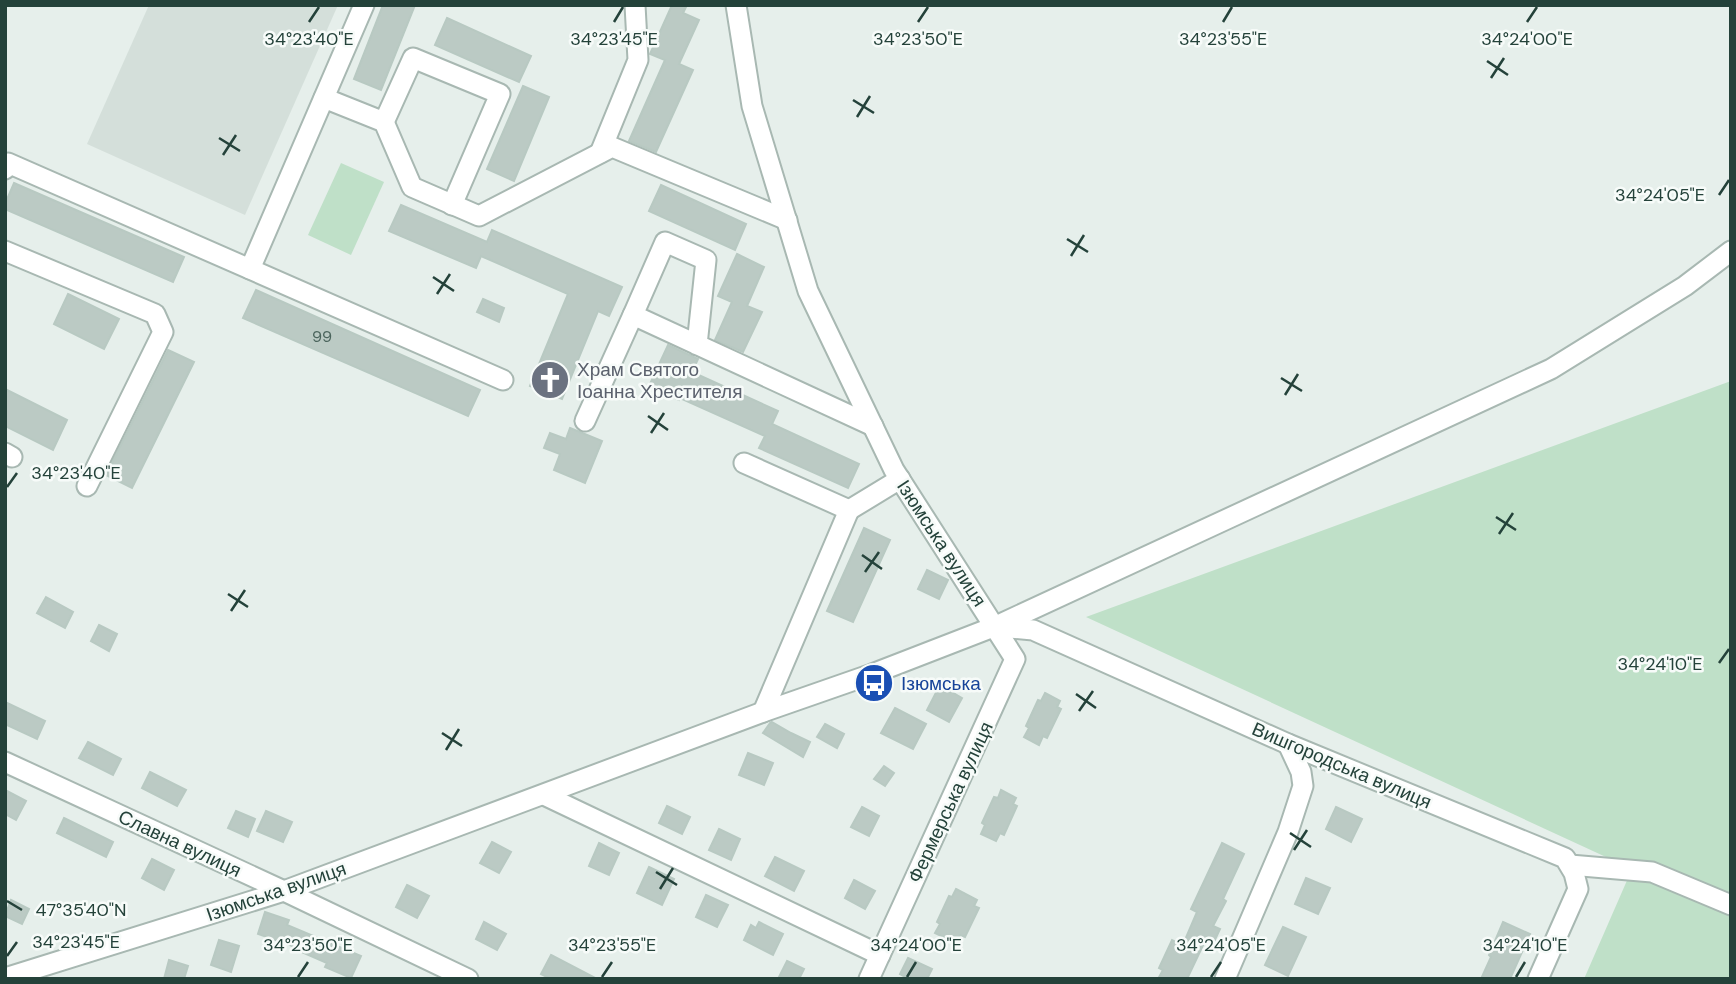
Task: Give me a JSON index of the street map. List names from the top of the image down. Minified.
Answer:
{"streets":{"street":["Ізюмська вулиця","Вишгородська вулиця","Фермерська вулиця","Славна вулиця"]},"crossings":[["Ізюмська вулиця","Вишгородська вулиця"],["Ізюмська вулиця","Фермерська вулиця"],["Ізюмська вулиця","Славна вулиця"],["Вишгородська вулиця","Фермерська вулиця"]],"places":{"church":["Храм Святого Іоанна Хрестителя"],"bus stop":["Ізюмська"]},"house_numbers":["99"],"coordinates":["34°23'40\"E","34°23'50\"E","34°23'55\"E","34°24'00\"E","34°23'45\"E","34°24'05\"E","34°24'10\"E","47°35'40\"N"]}
